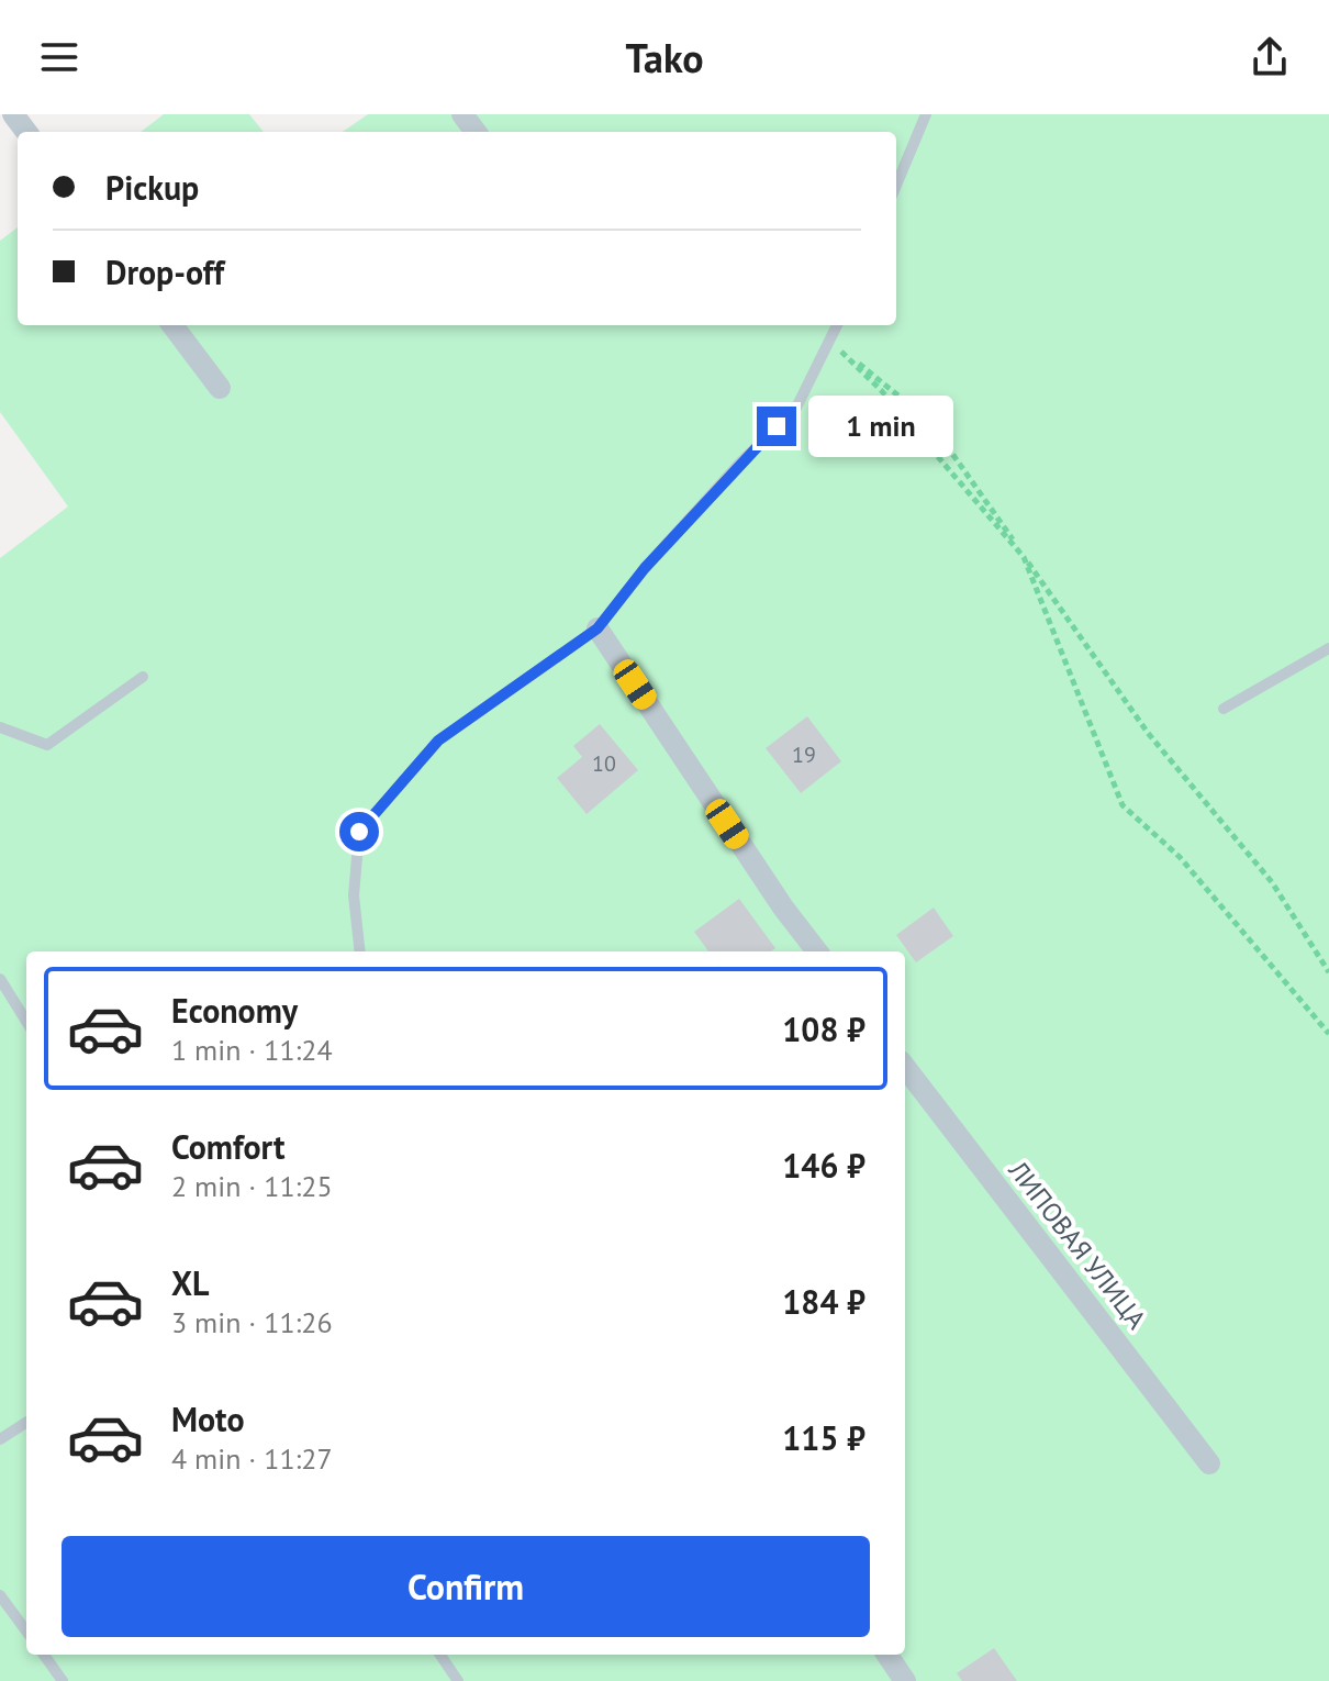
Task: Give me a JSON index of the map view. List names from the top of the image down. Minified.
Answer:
{"streets":{"street":["ЛИПОВАЯ УЛИЦА"]},"house_numbers":["19","10"],"page":{"header":"Tako","banner":["Pickup","Drop-off"],"bubble":"1 min","list":[{"name":"Economy","note":"1 min · 11:24","value":"108 ₽"},{"name":"Comfort","note":"2 min · 11:25","value":"146 ₽"},{"name":"XL","note":"3 min · 11:26","value":"184 ₽"},{"name":"Moto","note":"4 min · 11:27","value":"115 ₽"}],"buttons":"Confirm"}}
